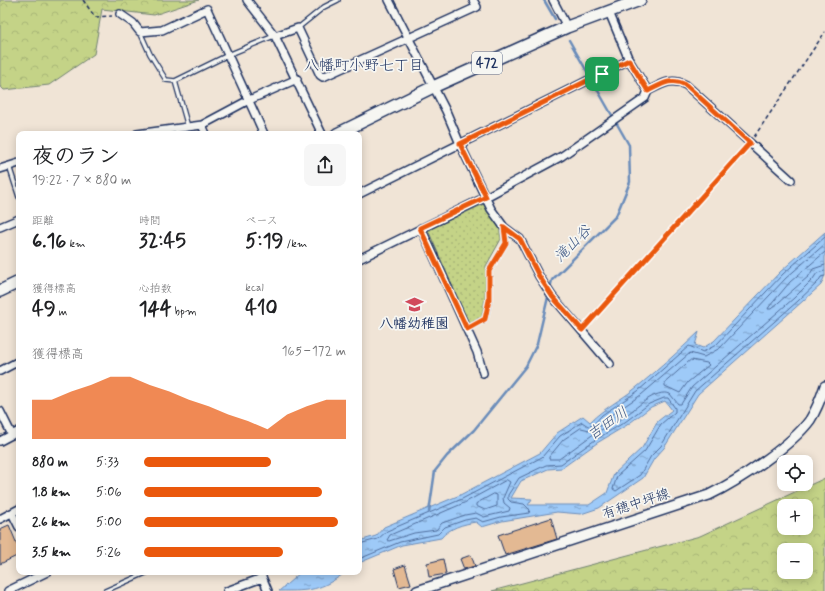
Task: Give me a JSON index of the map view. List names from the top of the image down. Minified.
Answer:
{"streets":{"highway":["472"],"main road":["有穂中坪線"]},"districts":["八幡町小野七丁目"],"water":["滝山谷","吉田川"],"places":{"school or university":["八幡幼稚園"]},"page":{"heading":["夜のラン","19:22 · 7 × 880 m"],"stats":[["距離","6.16 km"],["時間","32:45"],["ペース","5:19 /km"],["獲得標高","49 m"],["心拍数","144 bpm"],["kcal","410"]],"chart":["獲得標高","165–172 m"],"list":[{"name":"880 m","note":"5:33"},{"name":"1.8 km","note":"5:06"},{"name":"2.6 km","note":"5:00"},{"name":"3.5 km","note":"5:26"}],"map_buttons":["+","−"]}}
